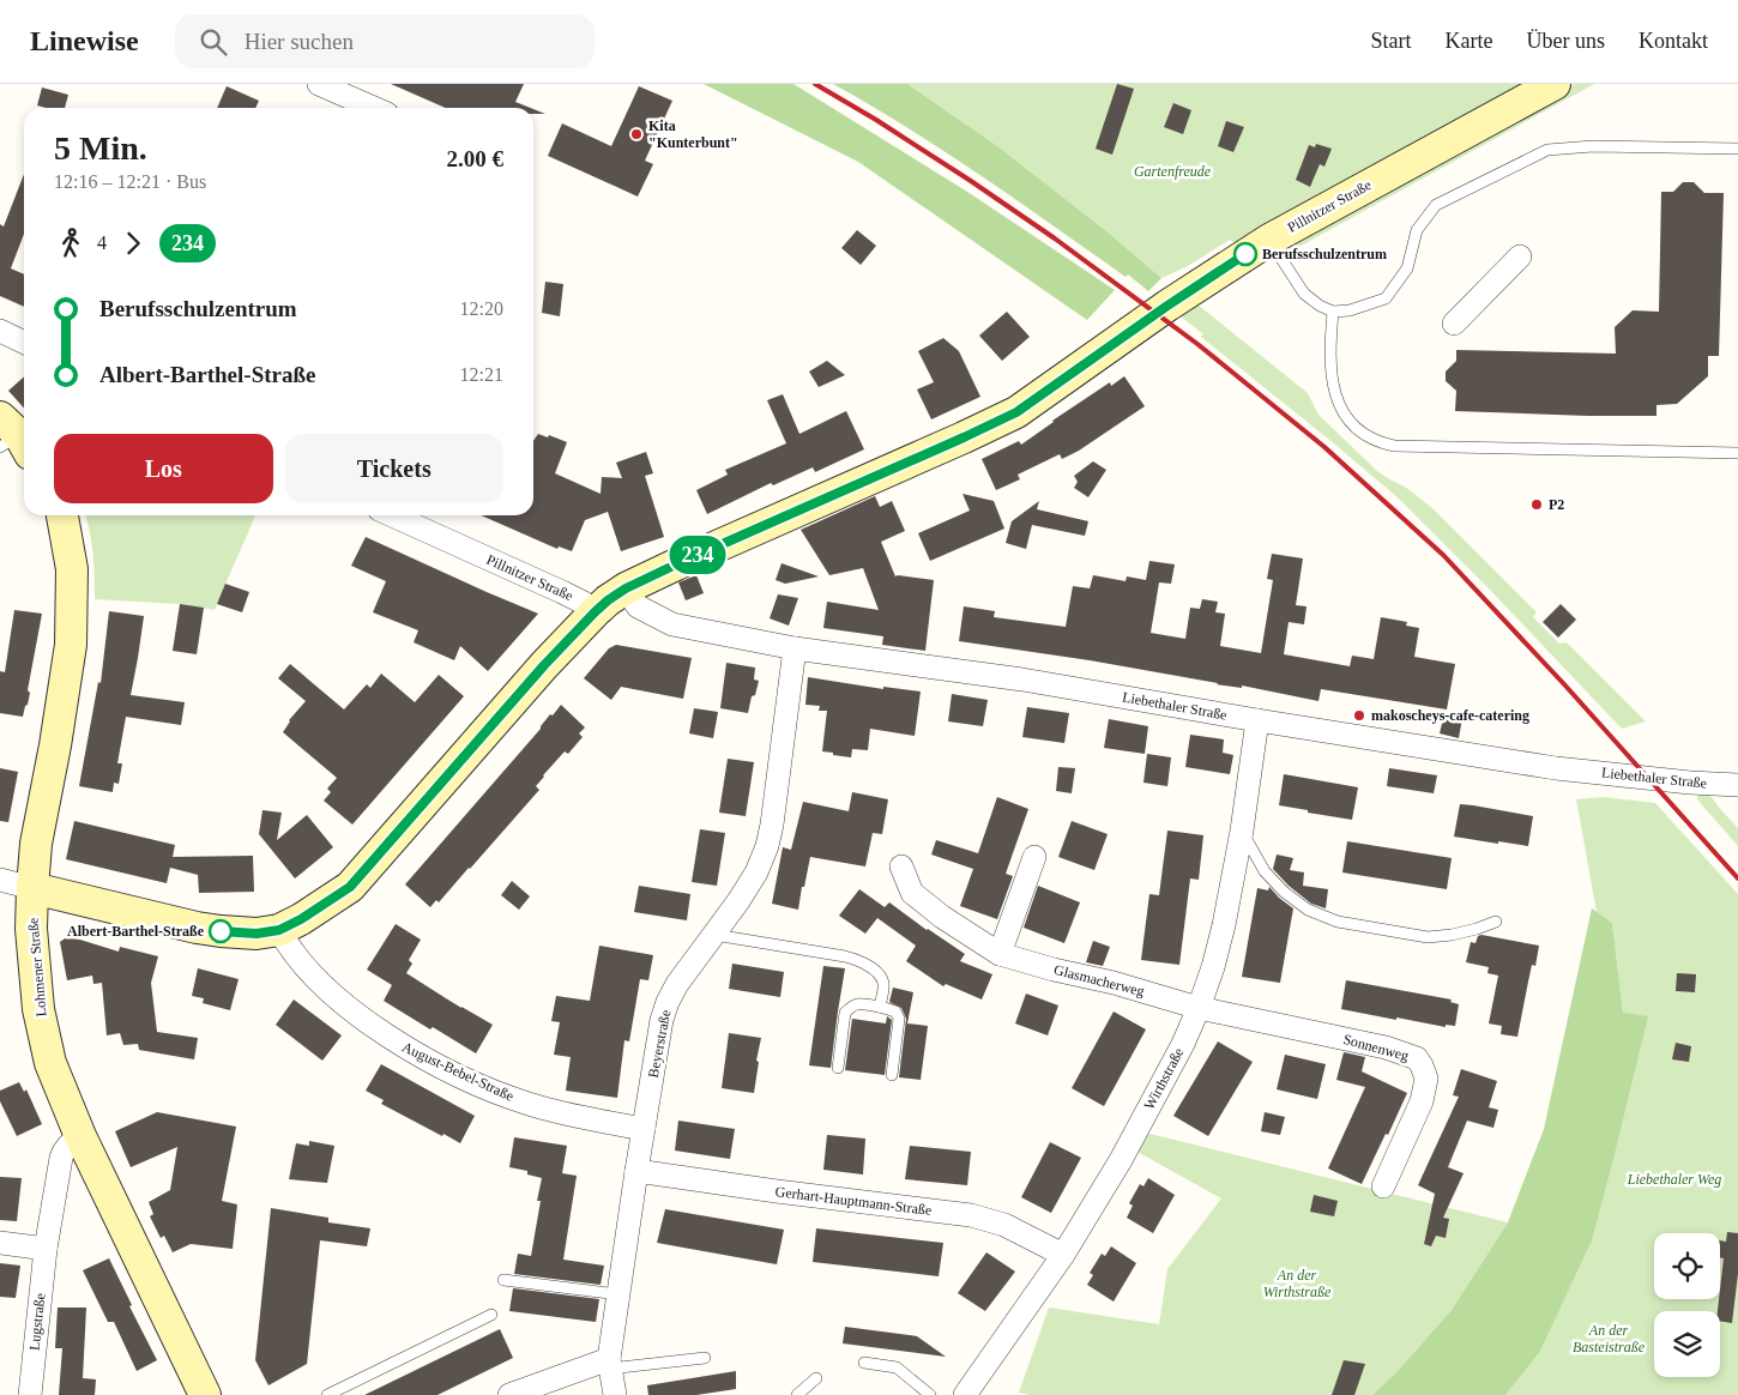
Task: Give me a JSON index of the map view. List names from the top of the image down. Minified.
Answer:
{"streets":{"street":["Pillnitzer Straße","Liebethaler Straße","Lohmener Straße","Glasmacherweg","Beyerstraße","Sonnenweg","August-Bebel-Straße","Wirthstraße","Gerhart-Hauptmann-Straße","Lugstraße"]},"crossings":[["Pillnitzer Straße","Liebethaler Straße"],["Liebethaler Straße","Beyerstraße"],["Liebethaler Straße","Wirthstraße"],["Lohmener Straße","Lugstraße"],["Glasmacherweg","Sonnenweg"],["Glasmacherweg","Wirthstraße"],["Beyerstraße","August-Bebel-Straße"],["Beyerstraße","Gerhart-Hauptmann-Straße"],["Sonnenweg","Wirthstraße"],["Wirthstraße","Gerhart-Hauptmann-Straße"]],"parks":["Gartenfreude","Liebethaler Weg","An der Wirthstraße","An der Basteistraße"],"places":["Kita \"Kunterbunt\"","Berufsschulzentrum","P2","makoscheys-cafe-catering","Albert-Barthel-Straße"],"lines":["bus line 234"],"page":{"header":"Linewise","search":"Hier suchen","nav":["Start","Karte","Über uns","Kontakt"],"on_map":"234","heading":["5 Min.","12:16 – 12:21 · Bus","2.00 €"],"legs":["4","234"],"list":[{"name":"Berufsschulzentrum","value":"12:20"},{"name":"Albert-Barthel-Straße","value":"12:21"}],"buttons":["Los","Tickets"]}}
